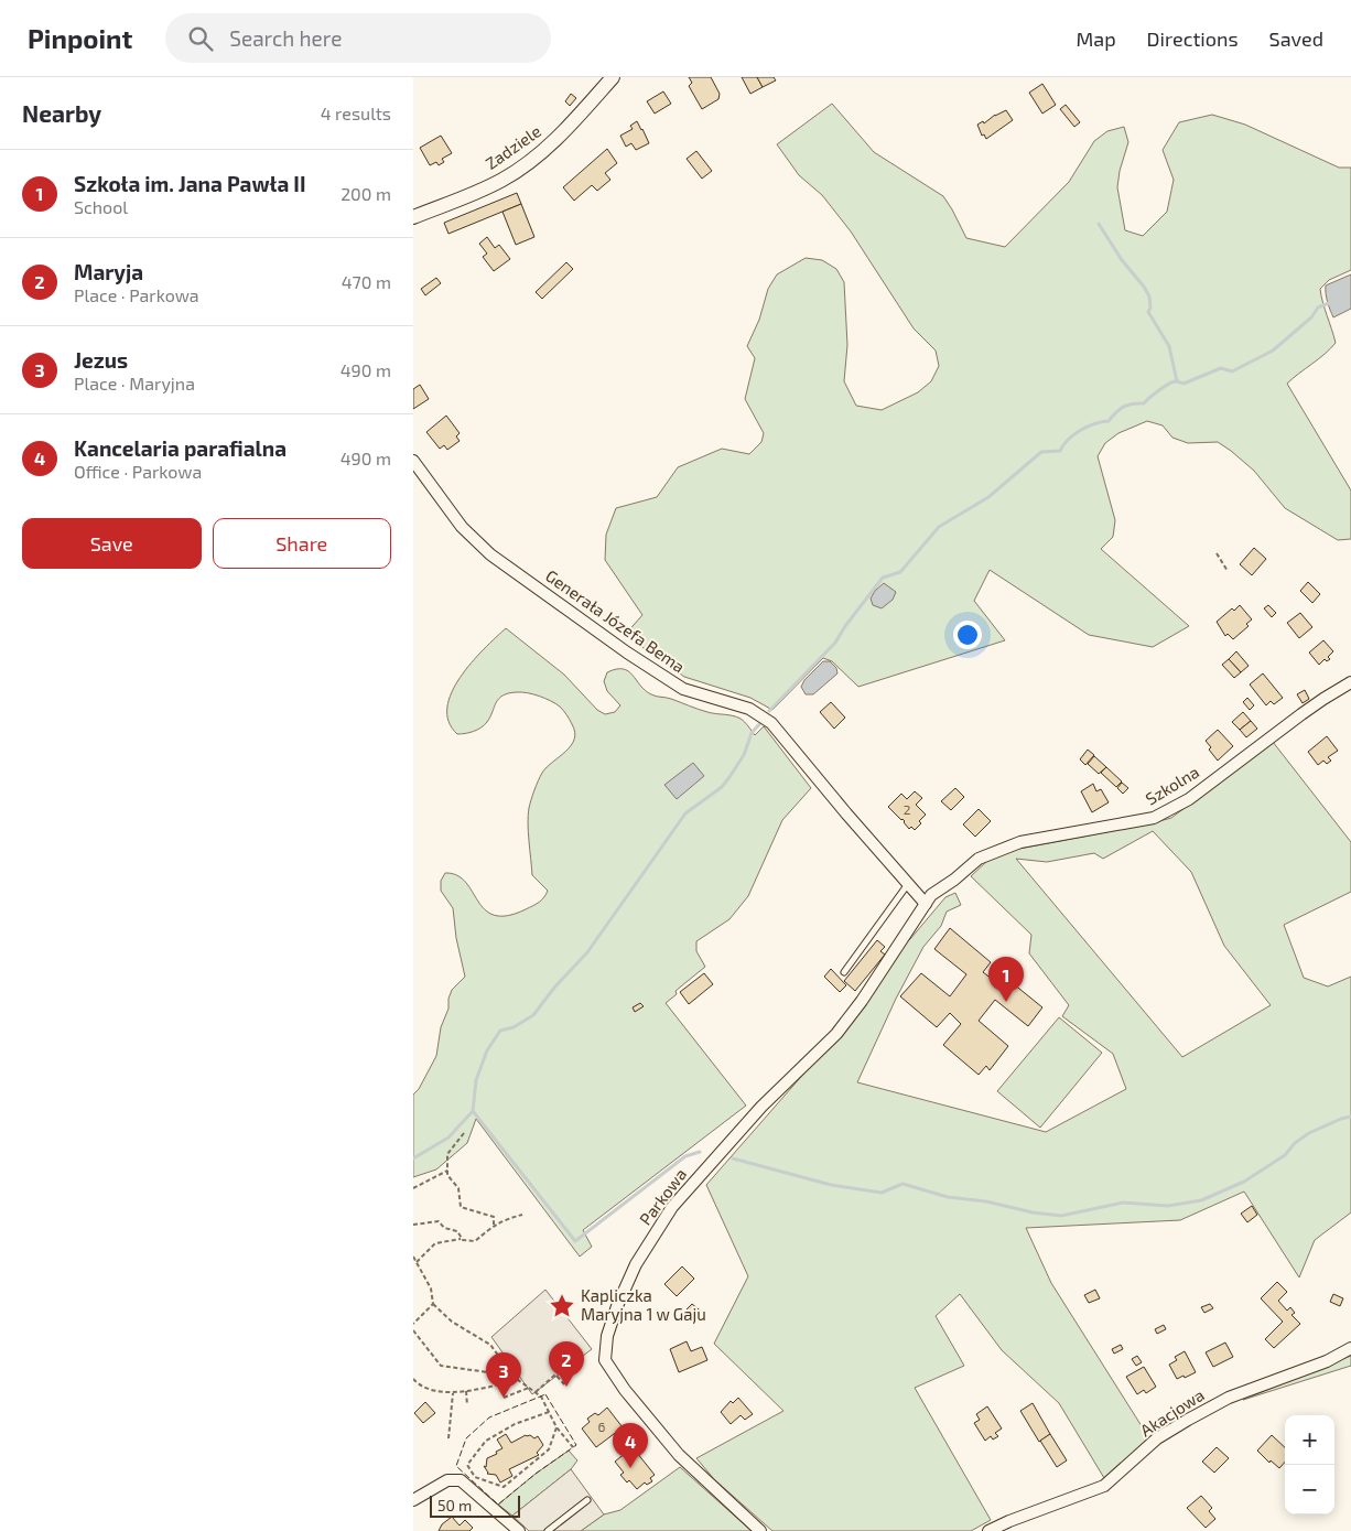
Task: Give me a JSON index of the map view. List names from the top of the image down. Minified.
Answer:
{"streets":{"street":["Zadziele","Generała Józefa Bema","Szkolna","Parkowa","Akacjowa"]},"crossings":[["Generała Józefa Bema","Szkolna"],["Generała Józefa Bema","Parkowa"],["Szkolna","Parkowa"]],"places":{"place":["Kapliczka Maryjna 1 w Gaju"]},"house_numbers":["2","6"],"scale_bar":"50 m","page":{"header":"Pinpoint","search":"Search here","nav":["Map","Directions","Saved"],"heading":["Nearby","4 results"],"list":[{"mark":"1","name":"Szkoła im. Jana Pawła II","note":"School","value":"200 m"},{"mark":"2","name":"Maryja","note":"Place · Parkowa","value":"470 m"},{"mark":"3","name":"Jezus","note":"Place · Maryjna","value":"490 m"},{"mark":"4","name":"Kancelaria parafialna","note":"Office · Parkowa","value":"490 m"}],"buttons":["Save","Share"],"pins":["1","2","3","4"],"map_buttons":["+","−"],"scale":"50 m"}}
